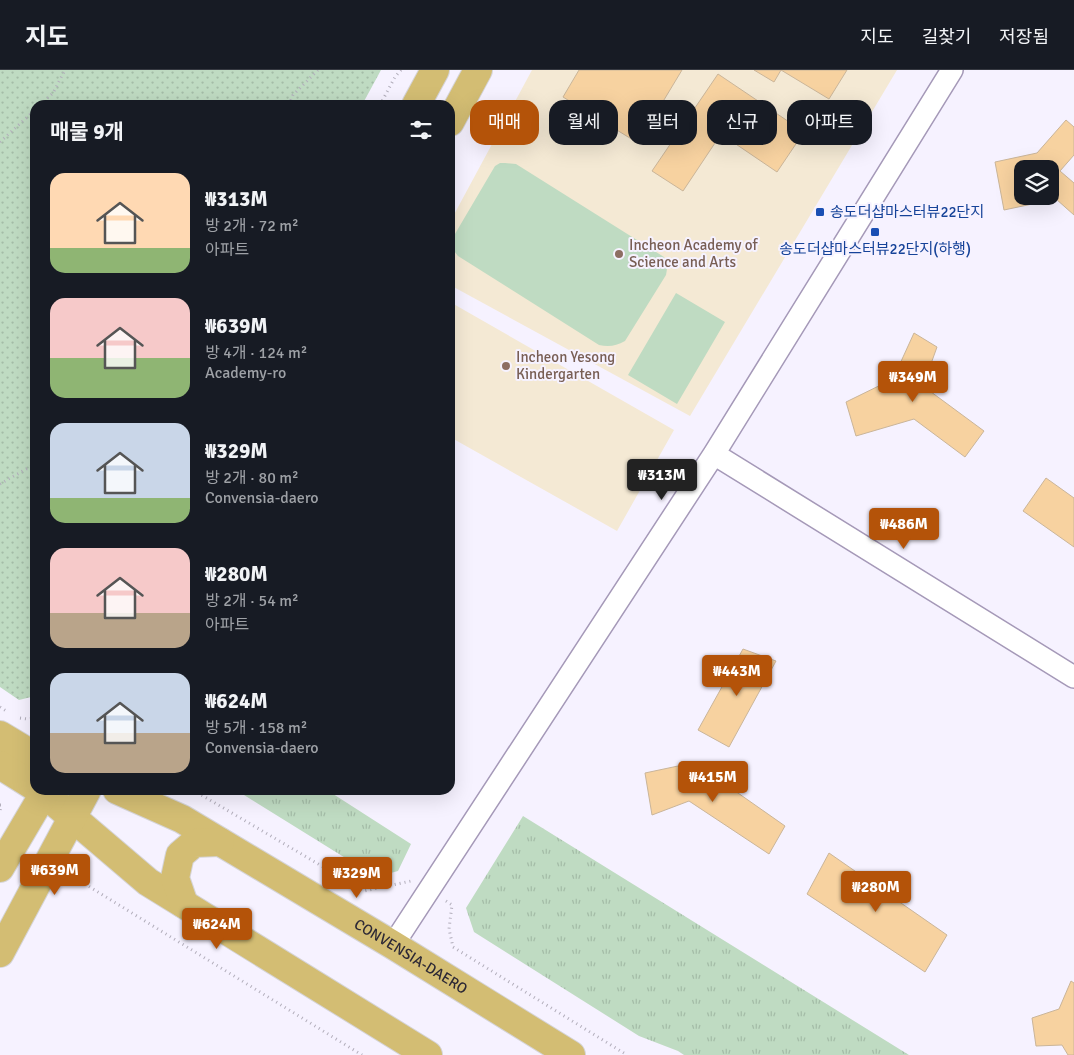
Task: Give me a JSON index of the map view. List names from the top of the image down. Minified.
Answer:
{"streets":{"main road":["CONVENSIA-DAERO"]},"places":{"transit":["송도더샵마스터뷰22단지","송도더샵마스터뷰22단지(하행)"],"other":["Incheon Academy of Science and Arts","Incheon Yesong Kindergarten"]},"page":{"header":"지도","nav":["지도","길찾기","저장됨"],"chip":["매매","월세","필터","신규","아파트"],"heading":"매물 9개","list":[{"name":"₩313M","note":"방 2개 · 72 m² · 아파트"},{"name":"₩639M","note":"방 4개 · 124 m² · Academy-ro"},{"name":"₩329M","note":"방 2개 · 80 m² · Convensia-daero"},{"name":"₩280M","note":"방 2개 · 54 m² · 아파트"},{"name":"₩624M","note":"방 5개 · 158 m² · Convensia-daero"}],"price":["₩349M","₩313M","₩486M","₩443M","₩415M","₩639M","₩329M","₩280M","₩624M"]}}
